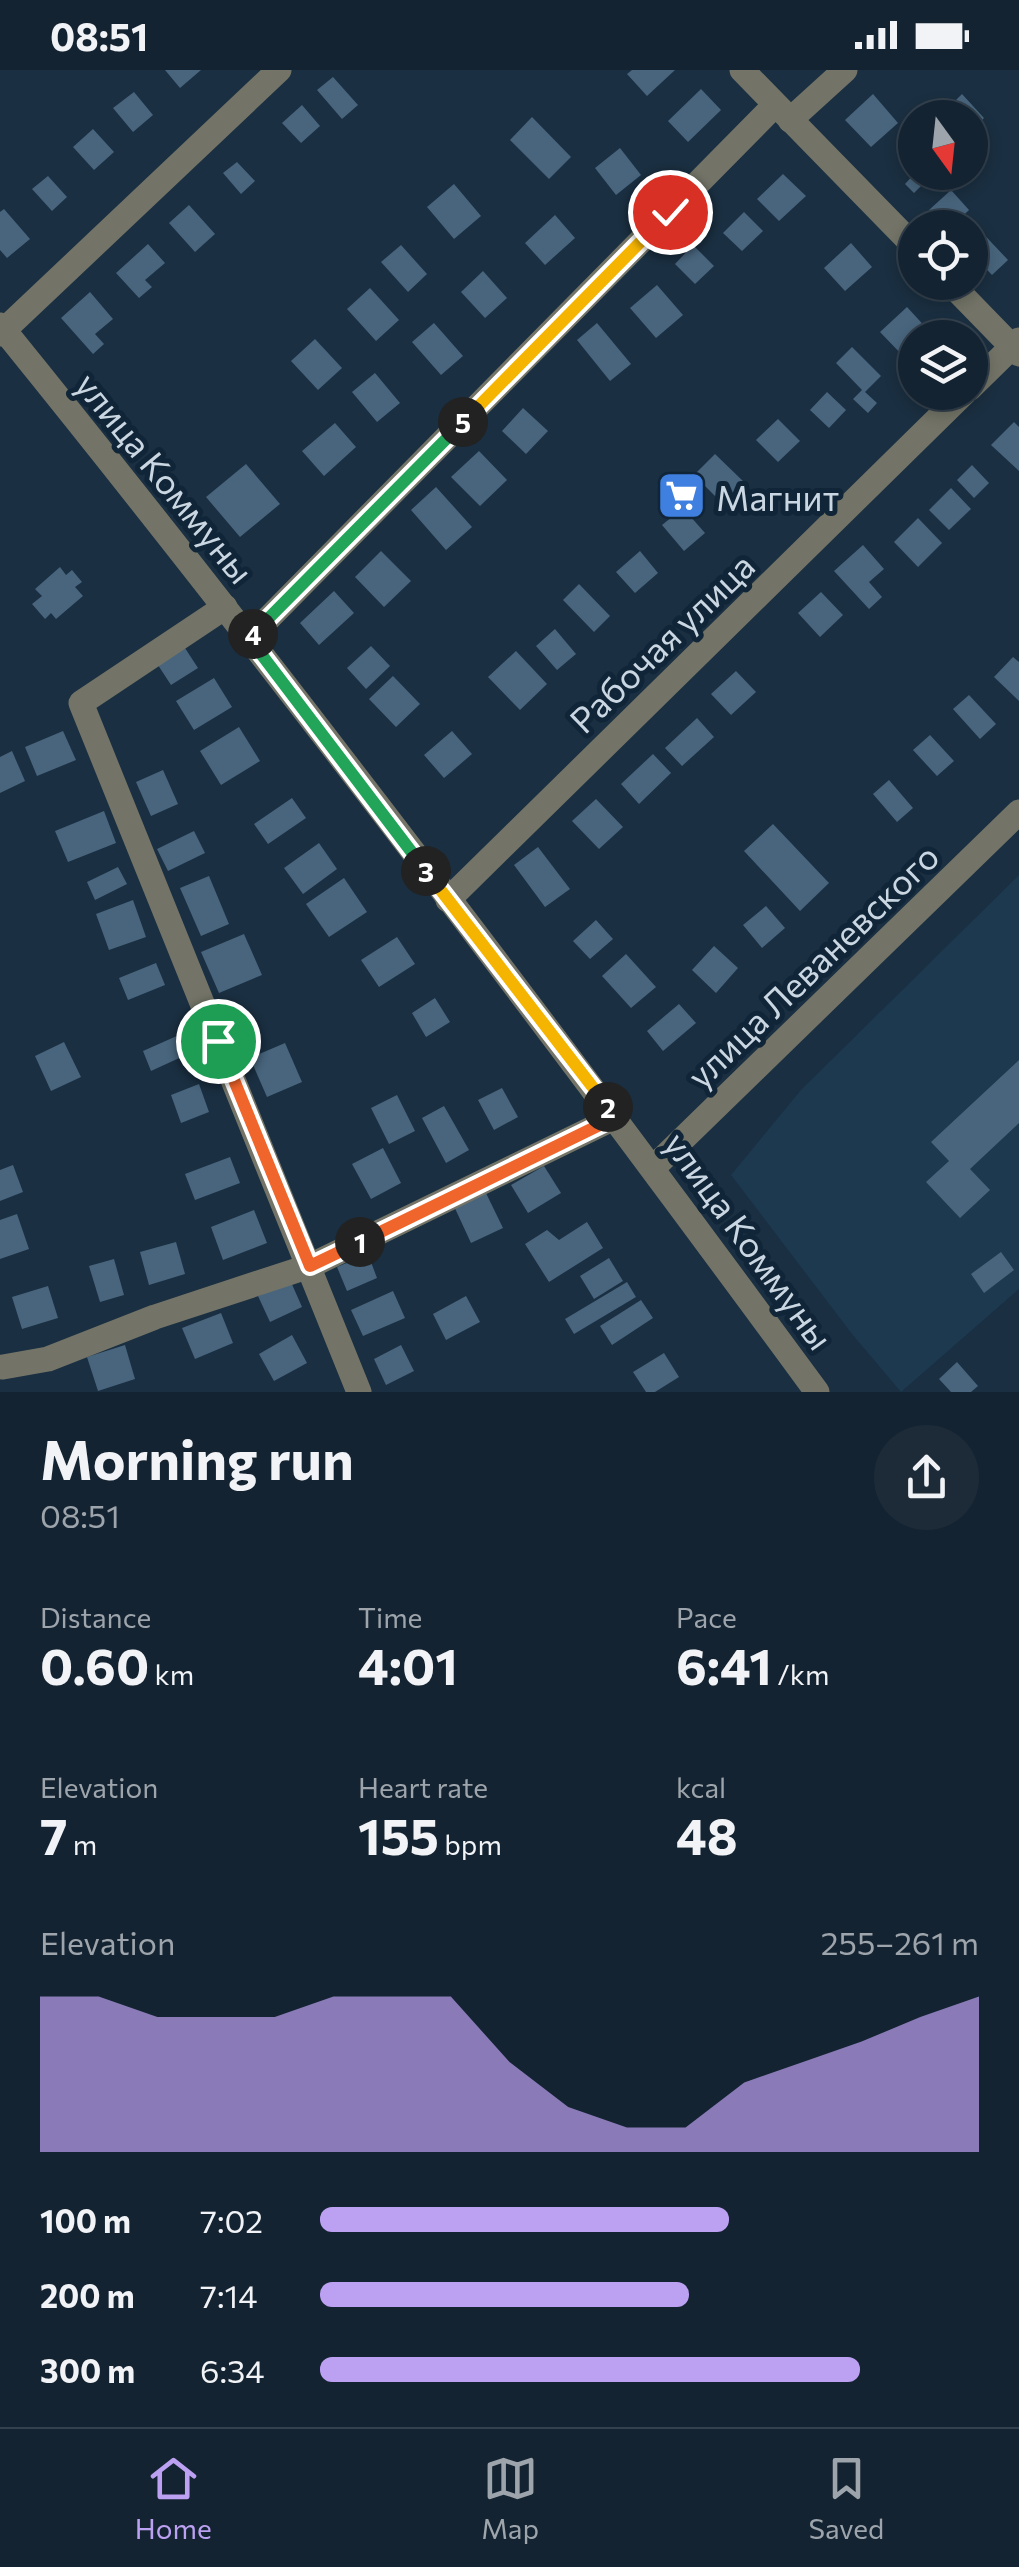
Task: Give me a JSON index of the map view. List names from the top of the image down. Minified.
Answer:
{"streets":{"street":["улица Коммуны","Рабочая улица","улица Леваневского"]},"crossings":[["улица Коммуны","Рабочая улица"],["улица Коммуны","улица Леваневского"]],"places":{"supermarket":["Магнит"]},"north":"bottom","page":{"status":"08:51","pins":["5","4","3","2","1"],"heading":["Morning run","08:51"],"stats":[["Distance","0.60 km"],["Time","4:01"],["Pace","6:41 /km"],["Elevation","7 m"],["Heart rate","155 bpm"],["kcal","48"]],"chart":["Elevation","255–261 m"],"list":[{"name":"100 m","note":"7:02"},{"name":"200 m","note":"7:14"},{"name":"300 m","note":"6:34"}],"tabs":["Home","Map","Saved"]}}
